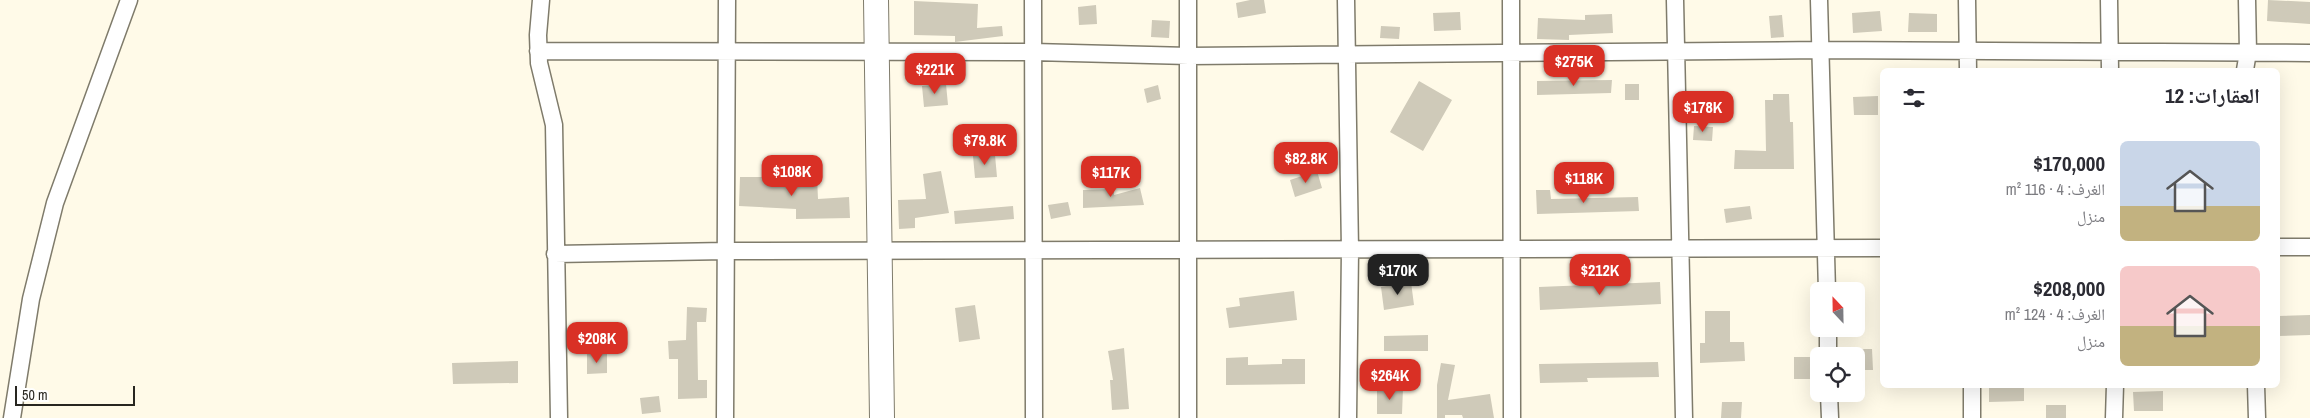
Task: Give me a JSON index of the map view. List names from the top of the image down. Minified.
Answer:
{"scale_bar":"50 m","north":"top","page":{"price":["$275K","$221K","$178K","$79.8K","$82.8K","$108K","$117K","$118K","$170K","$212K","$208K","$264K"],"heading":"العقارات: 12","list":[{"name":"$170,000","note":"الغرف: 4 · 116 m² · منزل"},{"name":"$208,000","note":"الغرف: 4 · 124 m² · منزل"}],"scale":"50 m"}}
